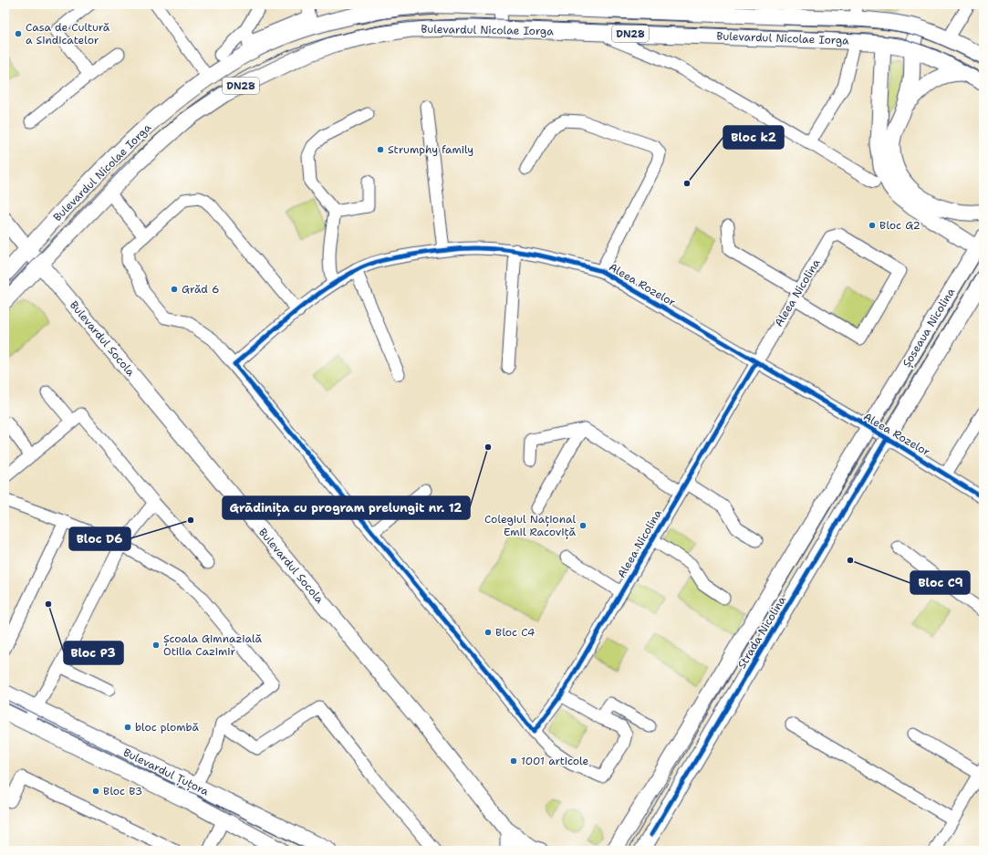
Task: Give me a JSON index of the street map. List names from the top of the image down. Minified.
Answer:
{"streets":{"main road":["Bulevardul Nicolae Iorga","DN28","Șoseaua Nicolina","Bulevardul Socola","Strada Nicolina","Bulevardul Țuțora"],"street":["Aleea Rozelor","Aleea Nicolina"]},"crossings":[["Bulevardul Nicolae Iorga","DN28"],["Bulevardul Nicolae Iorga","Bulevardul Socola"],["DN28","Bulevardul Socola"],["Aleea Rozelor","Aleea Nicolina"],["Aleea Rozelor","Strada Nicolina"],["Șoseaua Nicolina","Strada Nicolina"]],"places":["Casa de Cultură a Sindicatelor","Strumphy family","Bloc k2","Bloc G2","Grăd 6","Grădinița cu program prelungit nr. 12","Bloc D6","Colegiul Național Emil Racoviță","Bloc C9","Bloc P3","Bloc C4","Școala Gimnazială Otilia Cazimir","bloc plombă","1001 articole","Bloc B3"]}
